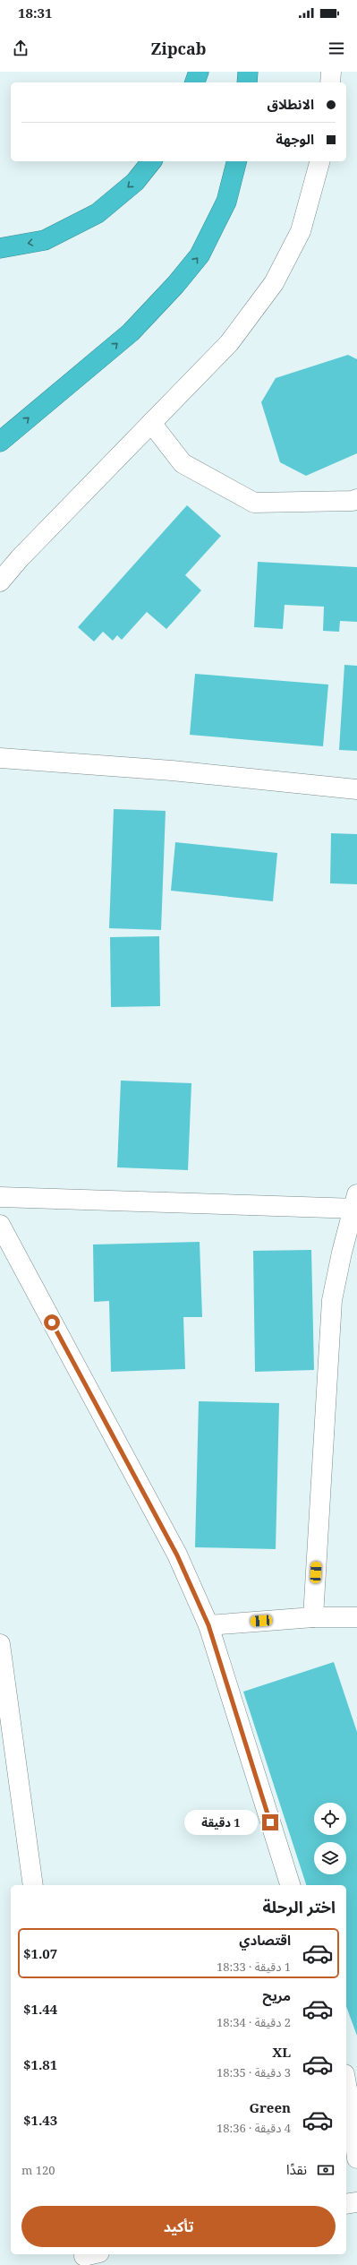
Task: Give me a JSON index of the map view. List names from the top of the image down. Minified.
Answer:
{"page":{"status":"18:31","header":"Zipcab","banner":["الانطلاق","الوجهة"],"bubble":"1 دقيقة","heading":"اختر الرحلة","list":[{"name":"اقتصادي","note":"1 دقيقة · 18:33","value":"$1.07"},{"name":"مريح","note":"2 دقيقة · 18:34","value":"$1.44"},{"name":"XL","note":"3 دقيقة · 18:35","value":"$1.81"},{"name":"Green","note":"4 دقيقة · 18:36","value":"$1.43"}],"pay":["نقدًا","120 m"],"buttons":"تأكيد"}}
